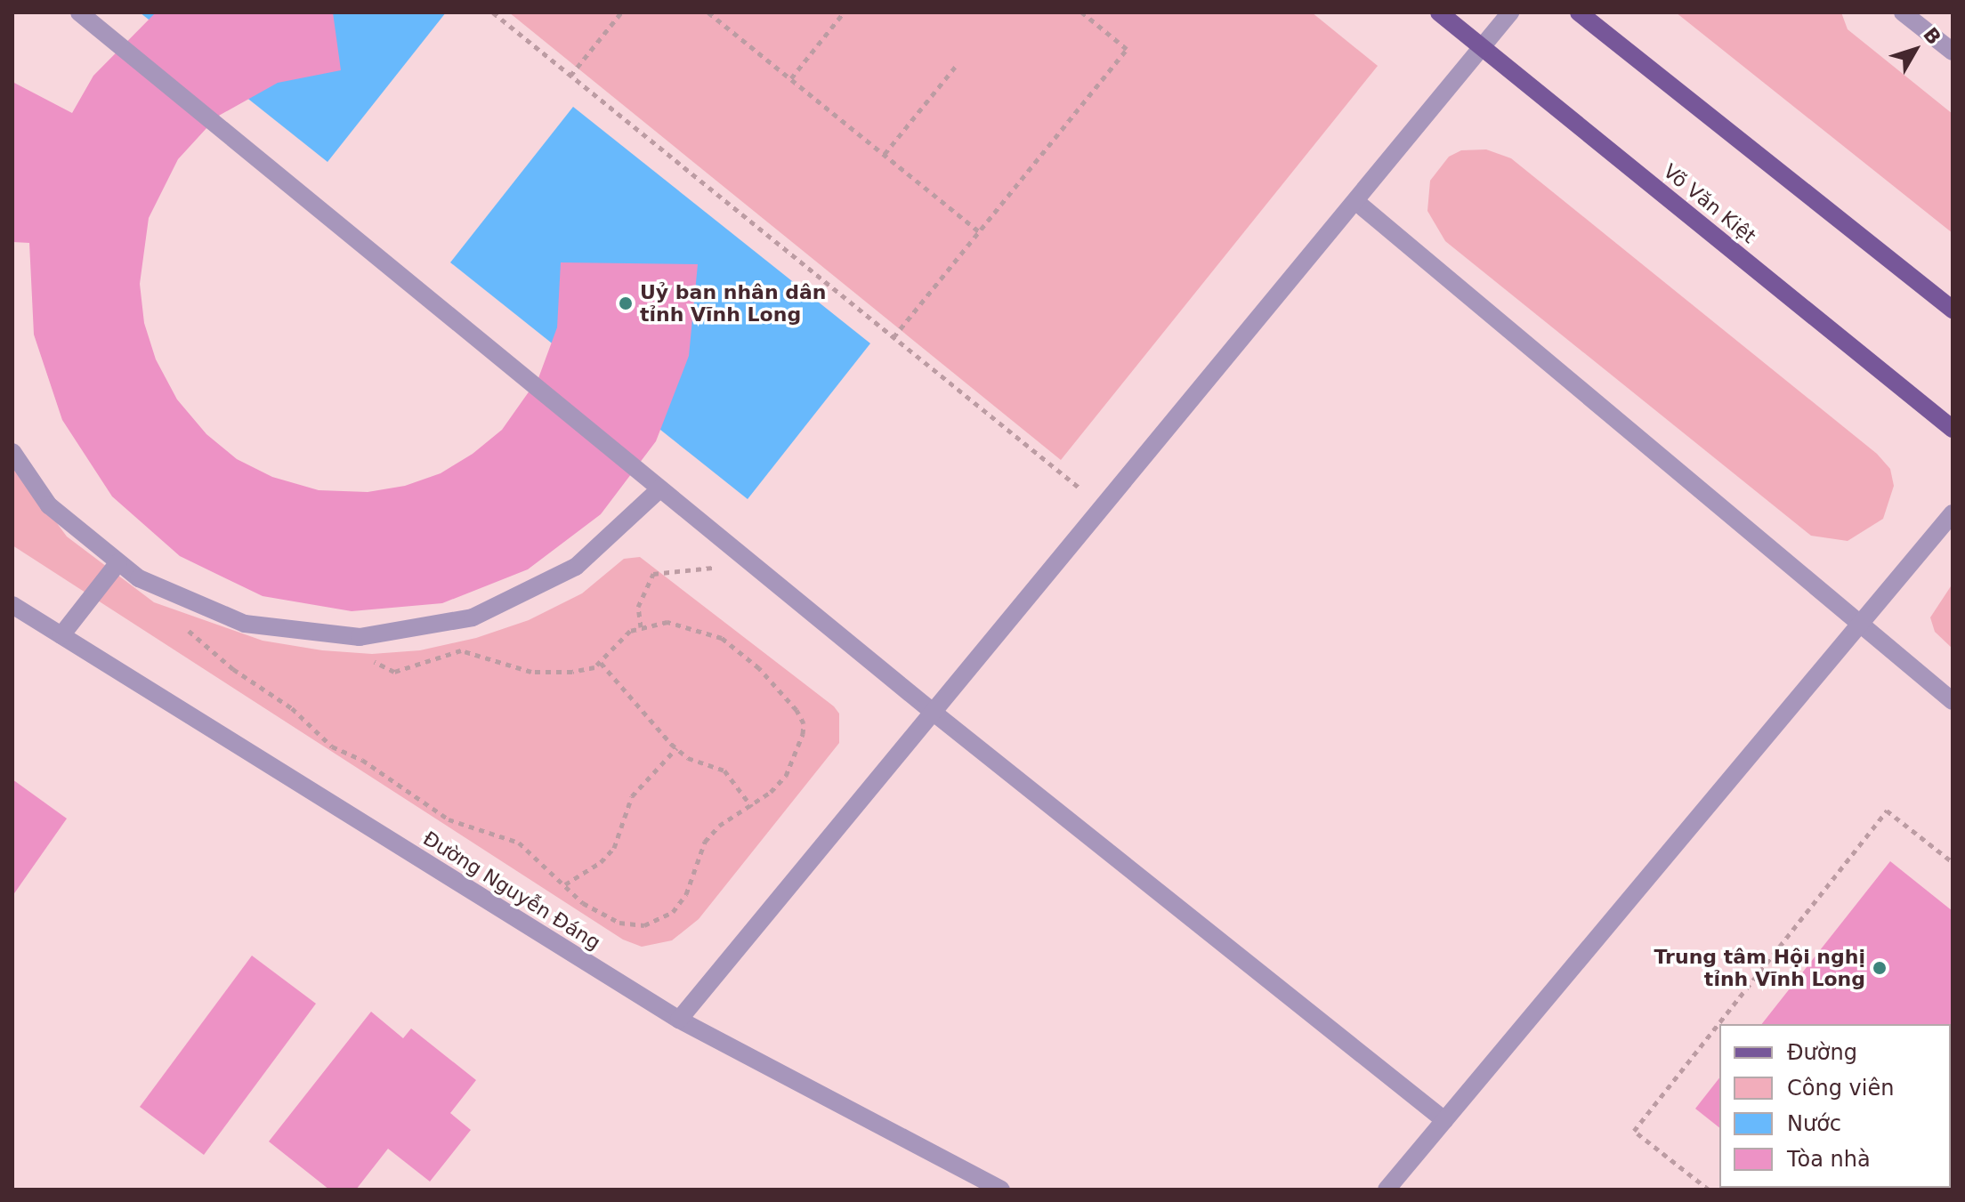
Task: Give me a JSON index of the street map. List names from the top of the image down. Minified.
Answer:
{"streets":{"main road":["Võ Văn Kiệt"],"street":["Đường Nguyễn Đáng"]},"places":["Uỷ ban nhân dân tỉnh Vĩnh Long","Trung tâm Hội nghị tỉnh Vĩnh Long"],"legend":["Đường","Công viên","Nước","Tòa nhà"],"north":"top right"}
